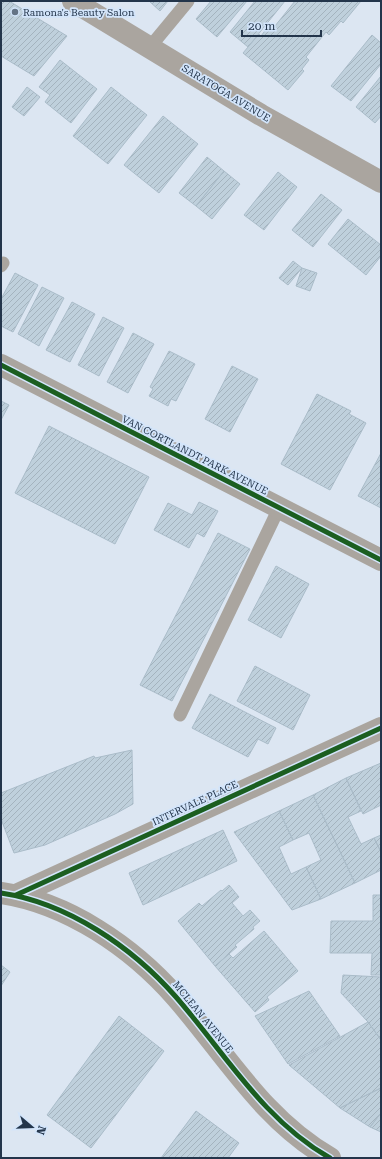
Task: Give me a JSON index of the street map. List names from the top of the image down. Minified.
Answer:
{"streets":{"street":["SARATOGA AVENUE","VAN CORTLANDT PARK AVENUE","INTERVALE PLACE","MCLEAN AVENUE"]},"crossings":[["INTERVALE PLACE","MCLEAN AVENUE"]],"places":["Ramona's Beauty Salon"],"scale_bar":"20 m","north":"right"}
